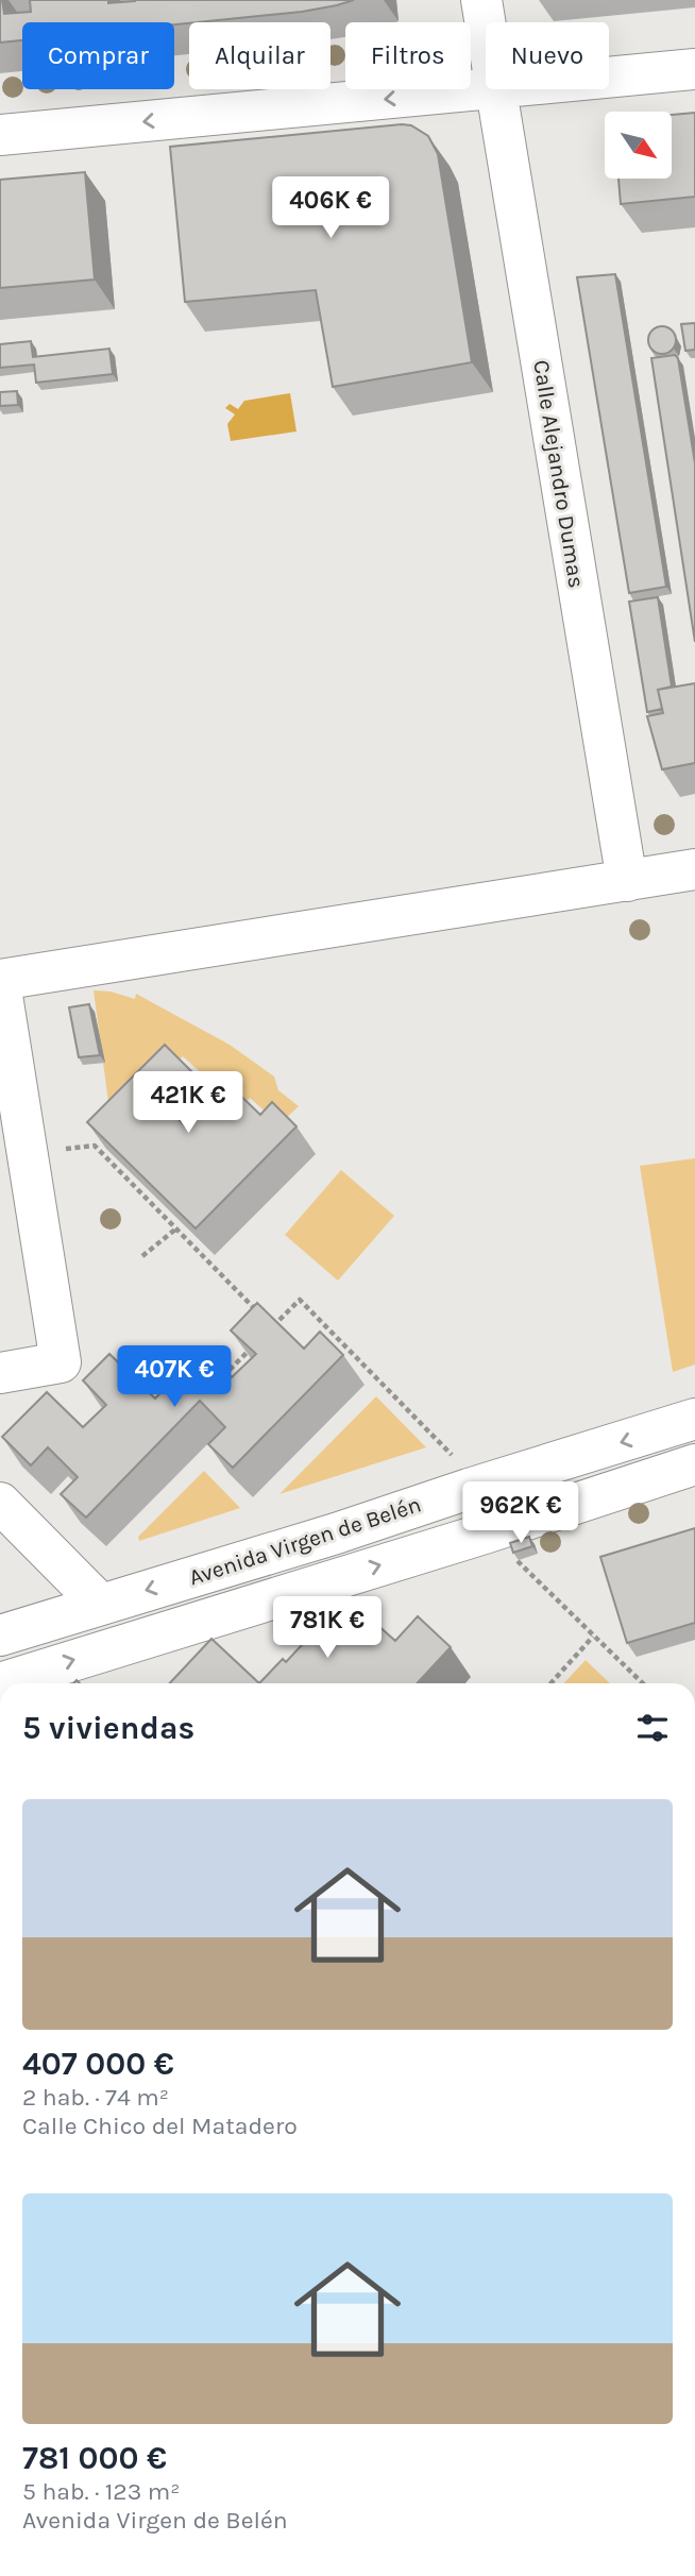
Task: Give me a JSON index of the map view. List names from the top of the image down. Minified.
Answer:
{"streets":{"street":["Calle Alejandro Dumas","Avenida Virgen de Belén"]},"north":"bottom right","page":{"chip":["Comprar","Alquilar","Filtros","Nuevo"],"price":["406K €","421K €","407K €","962K €","781K €"],"heading":"5 viviendas","list":[{"name":"407 000 €","note":"2 hab. · 74 m² · Calle Chico del Matadero"},{"name":"781 000 €","note":"5 hab. · 123 m² · Avenida Virgen de Belén"}]}}
